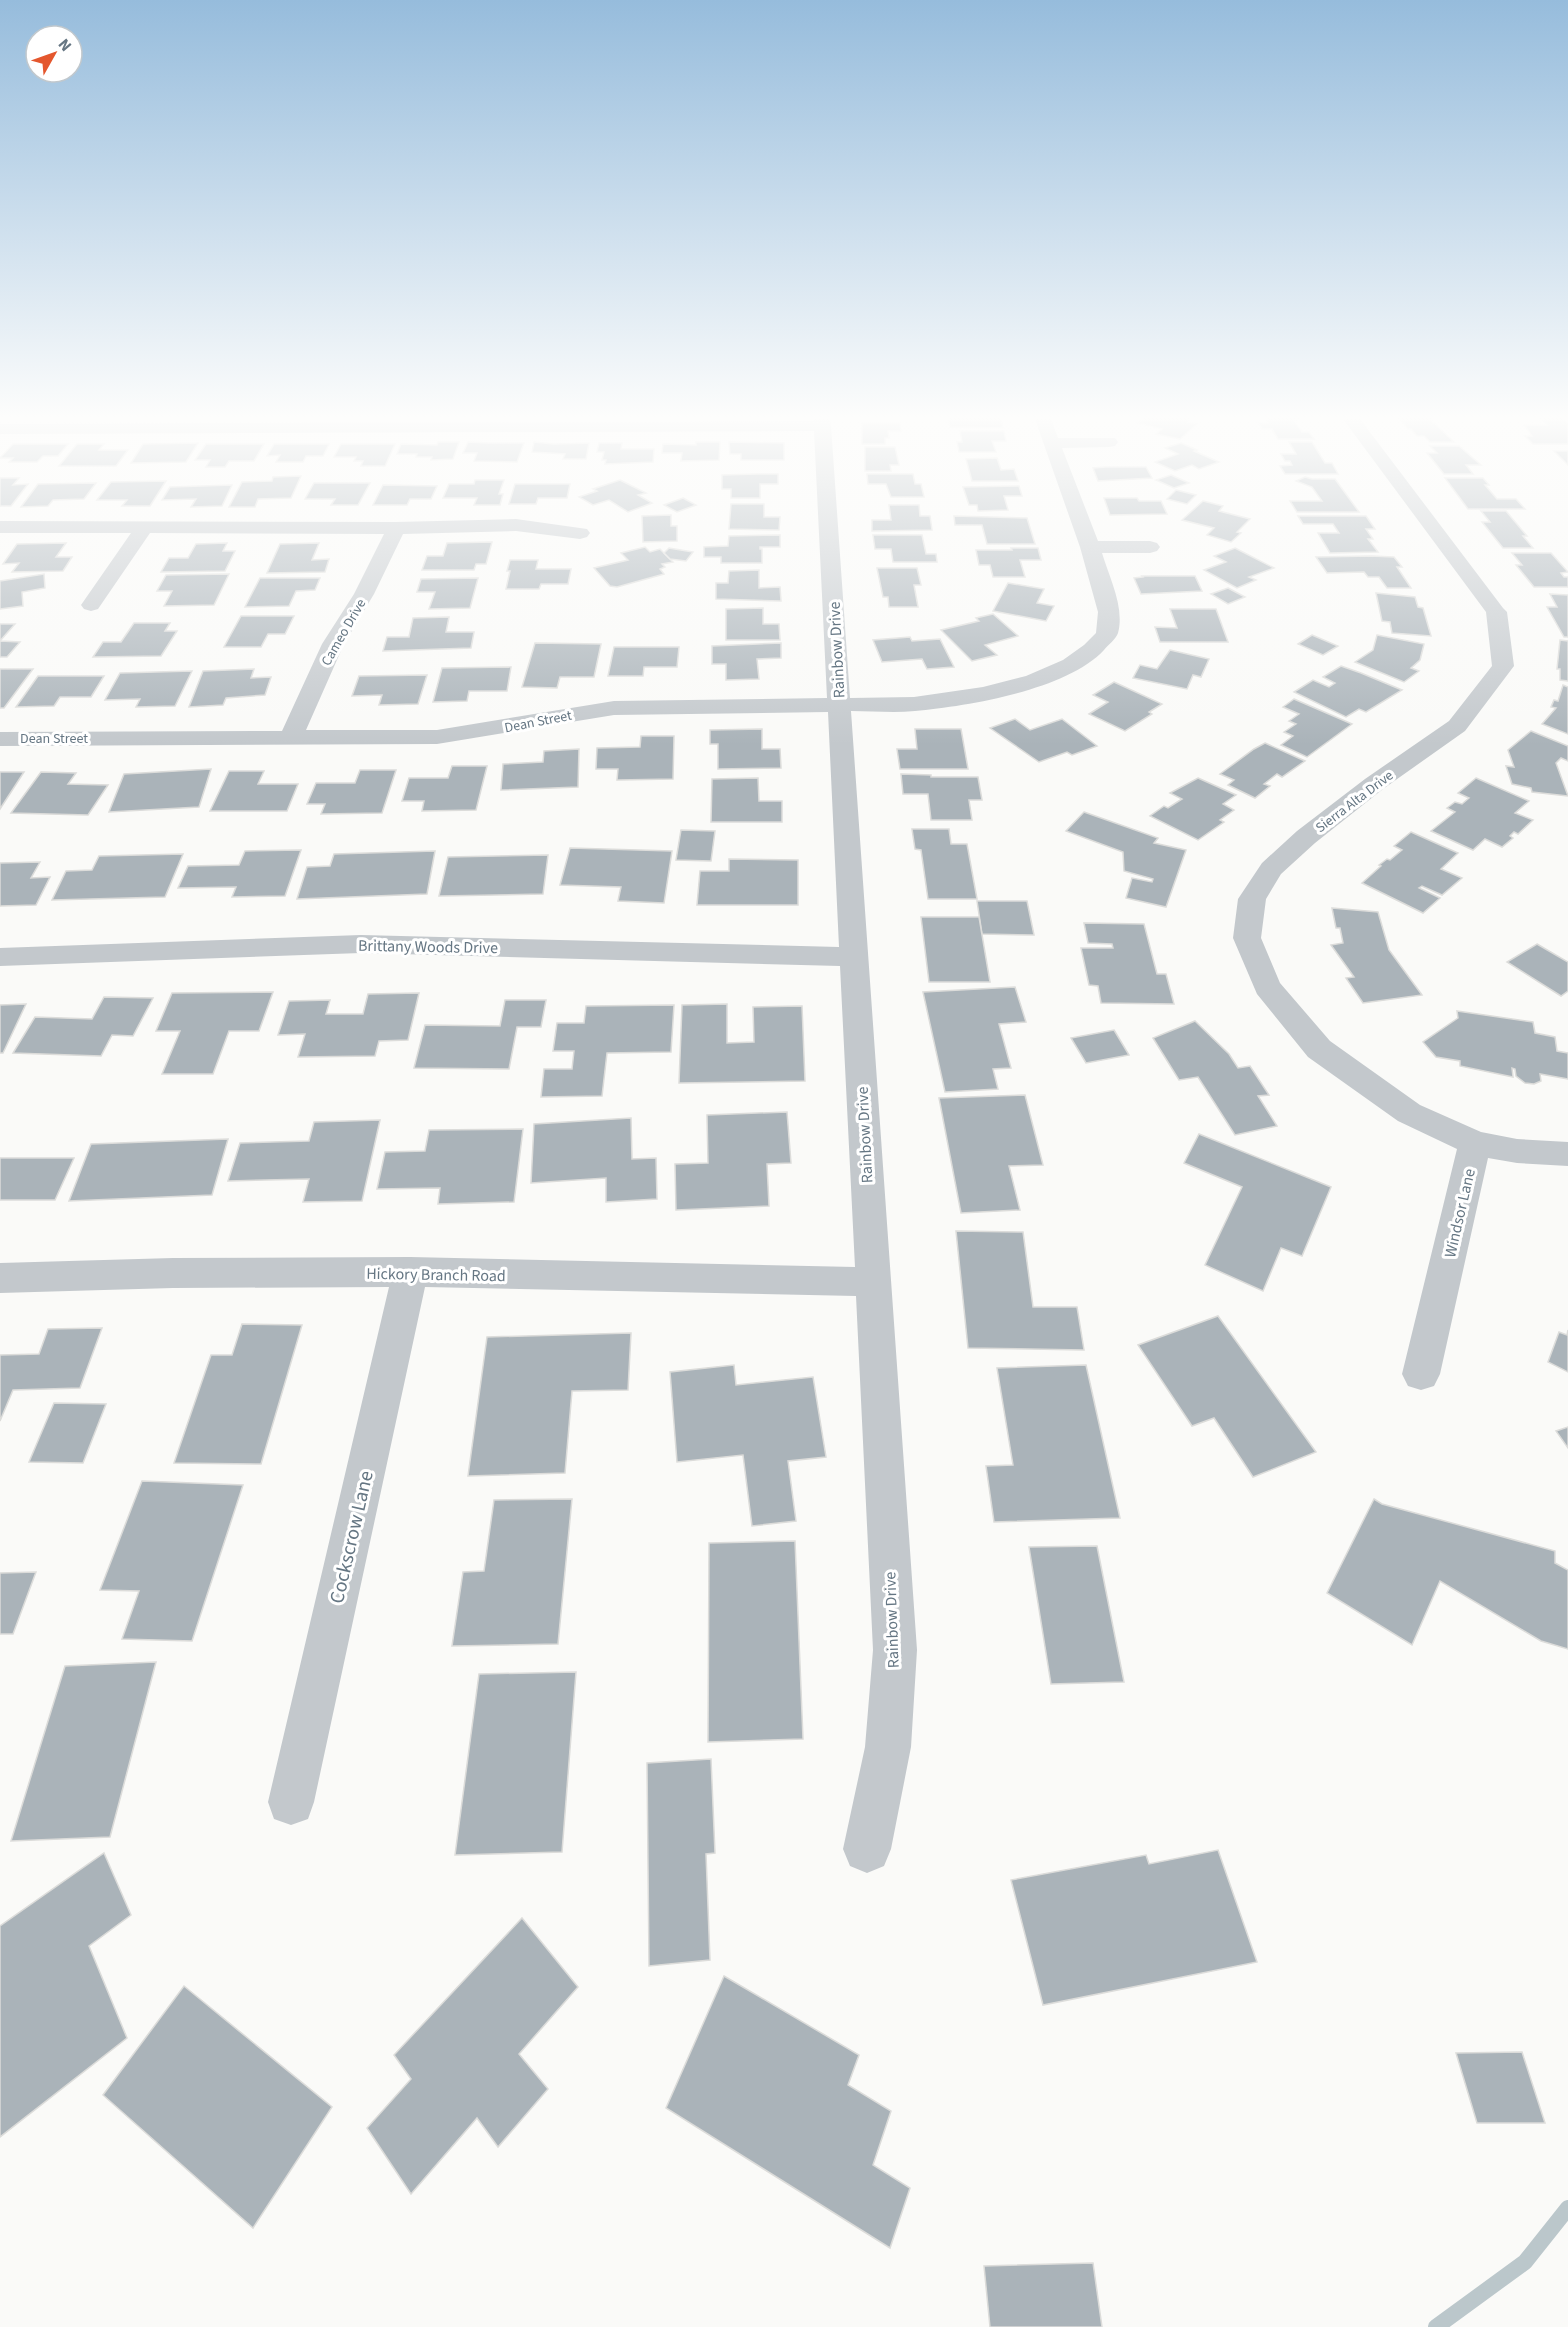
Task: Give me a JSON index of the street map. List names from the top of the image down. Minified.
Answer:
{"streets":{"street":["Cameo Drive","Rainbow Drive","Dean Street","Sierra Alta Drive","Brittany Woods Drive","Windsor Lane","Hickory Branch Road","Cockscrow Lane"]},"crossings":[["Cameo Drive","Dean Street"],["Rainbow Drive","Dean Street"],["Rainbow Drive","Brittany Woods Drive"],["Rainbow Drive","Hickory Branch Road"],["Sierra Alta Drive","Windsor Lane"],["Hickory Branch Road","Cockscrow Lane"]],"north":"top right"}
